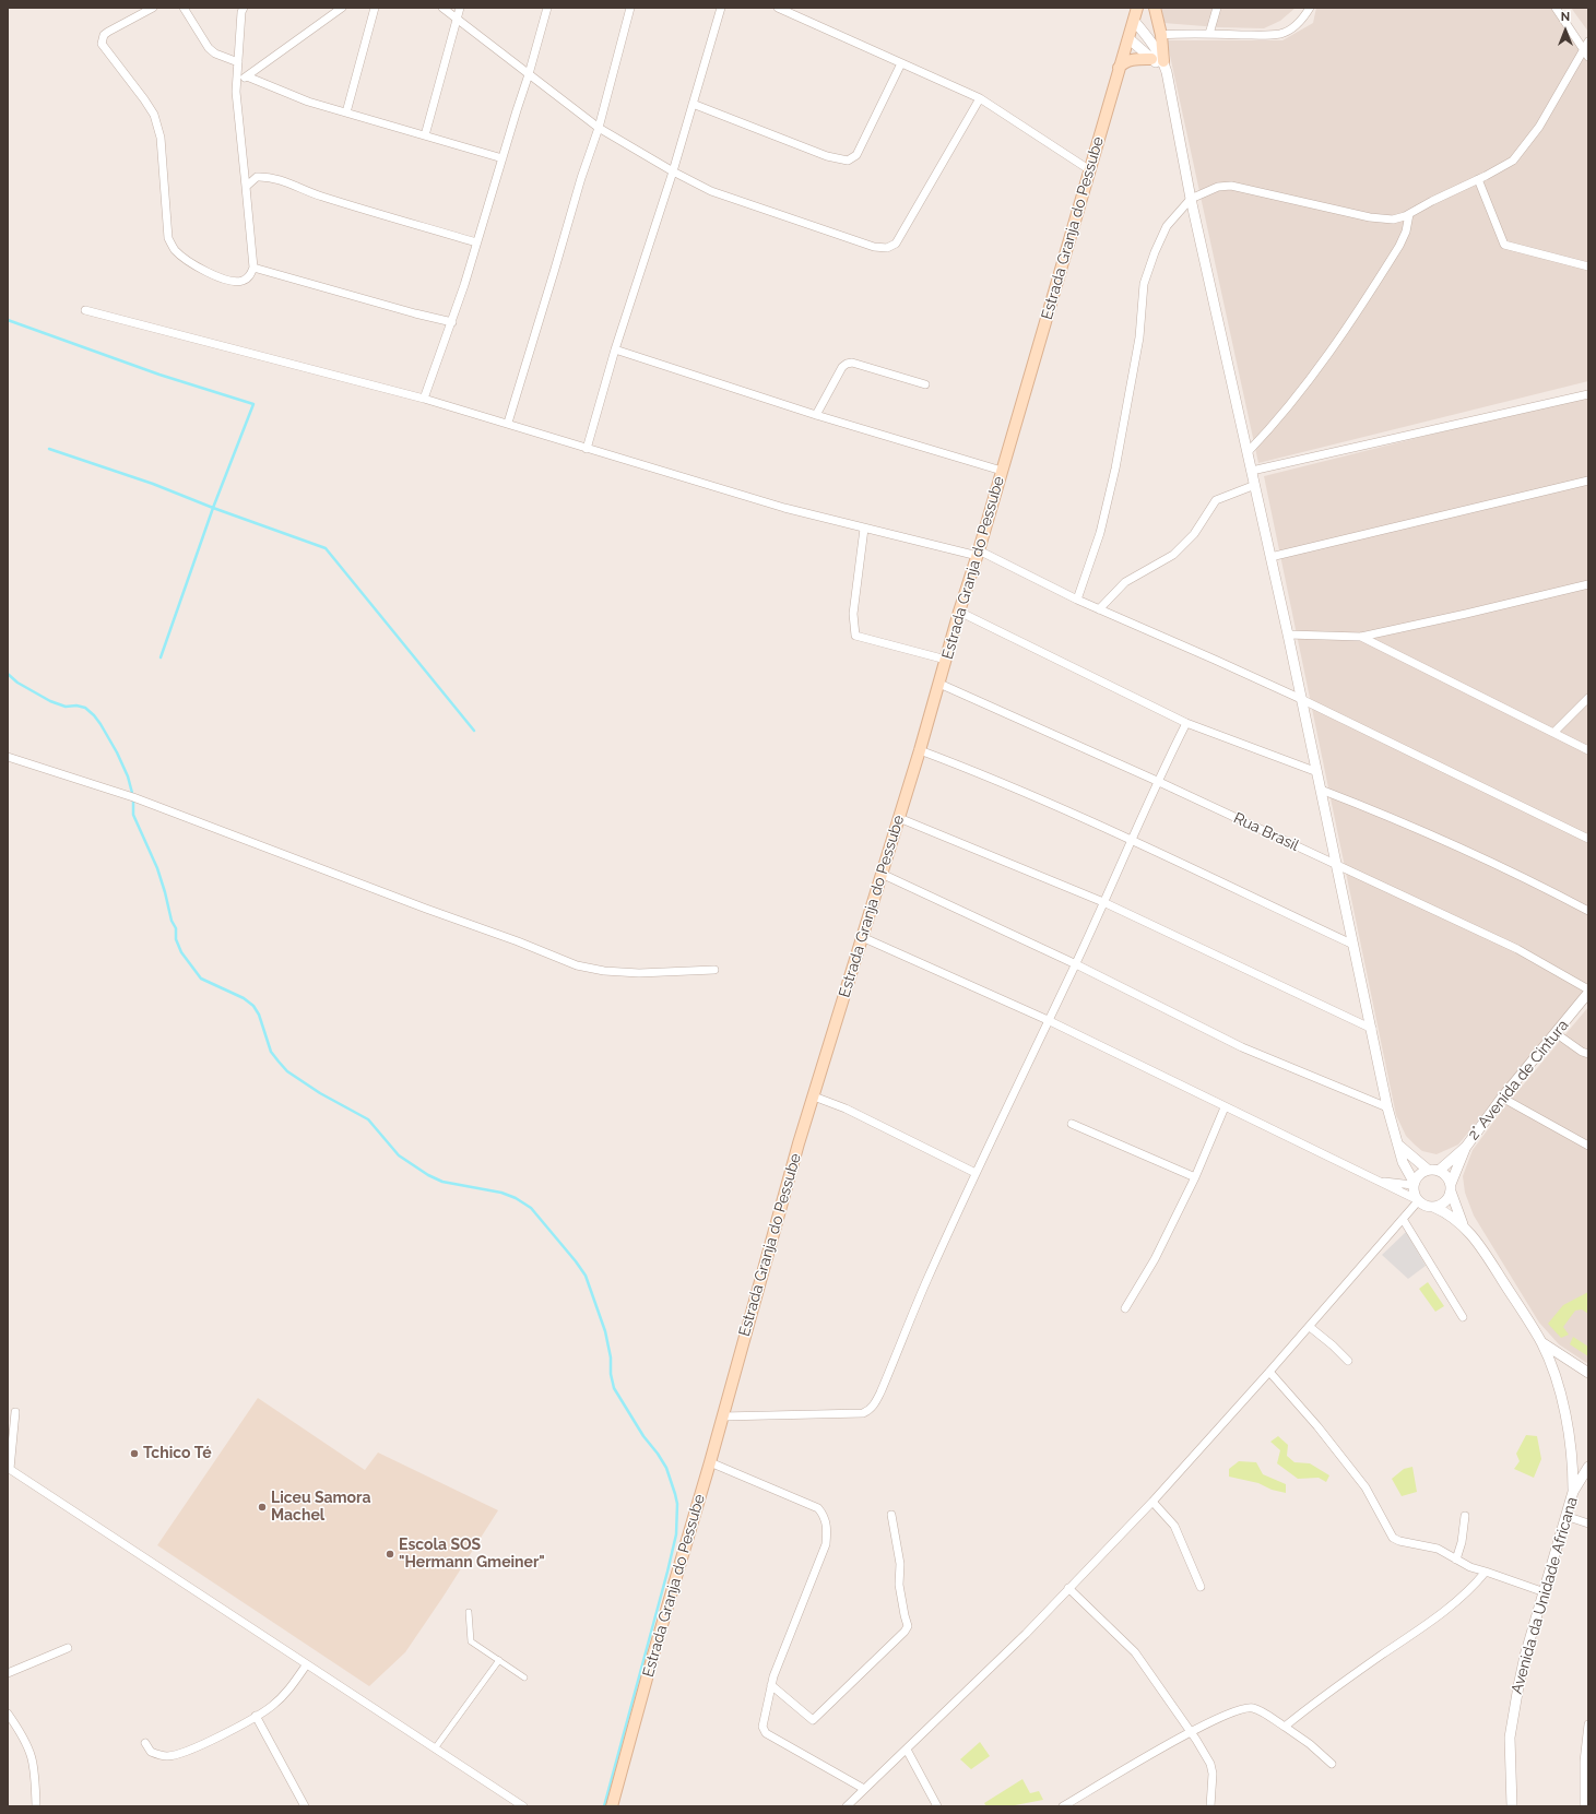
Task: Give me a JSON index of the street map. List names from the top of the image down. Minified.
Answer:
{"streets":{"main road":["Estrada Granja do Pessube"],"street":["Rua Brasil","2° Avenida de Cintura","Avenida da Unidade Africana"]},"crossings":[["Estrada Granja do Pessube","Rua Brasil"],["Rua Brasil","2° Avenida de Cintura"]],"places":["Tchico Té","Liceu Samora Machel","Escola SOS \"Hermann Gmeiner\""],"north":"top"}
